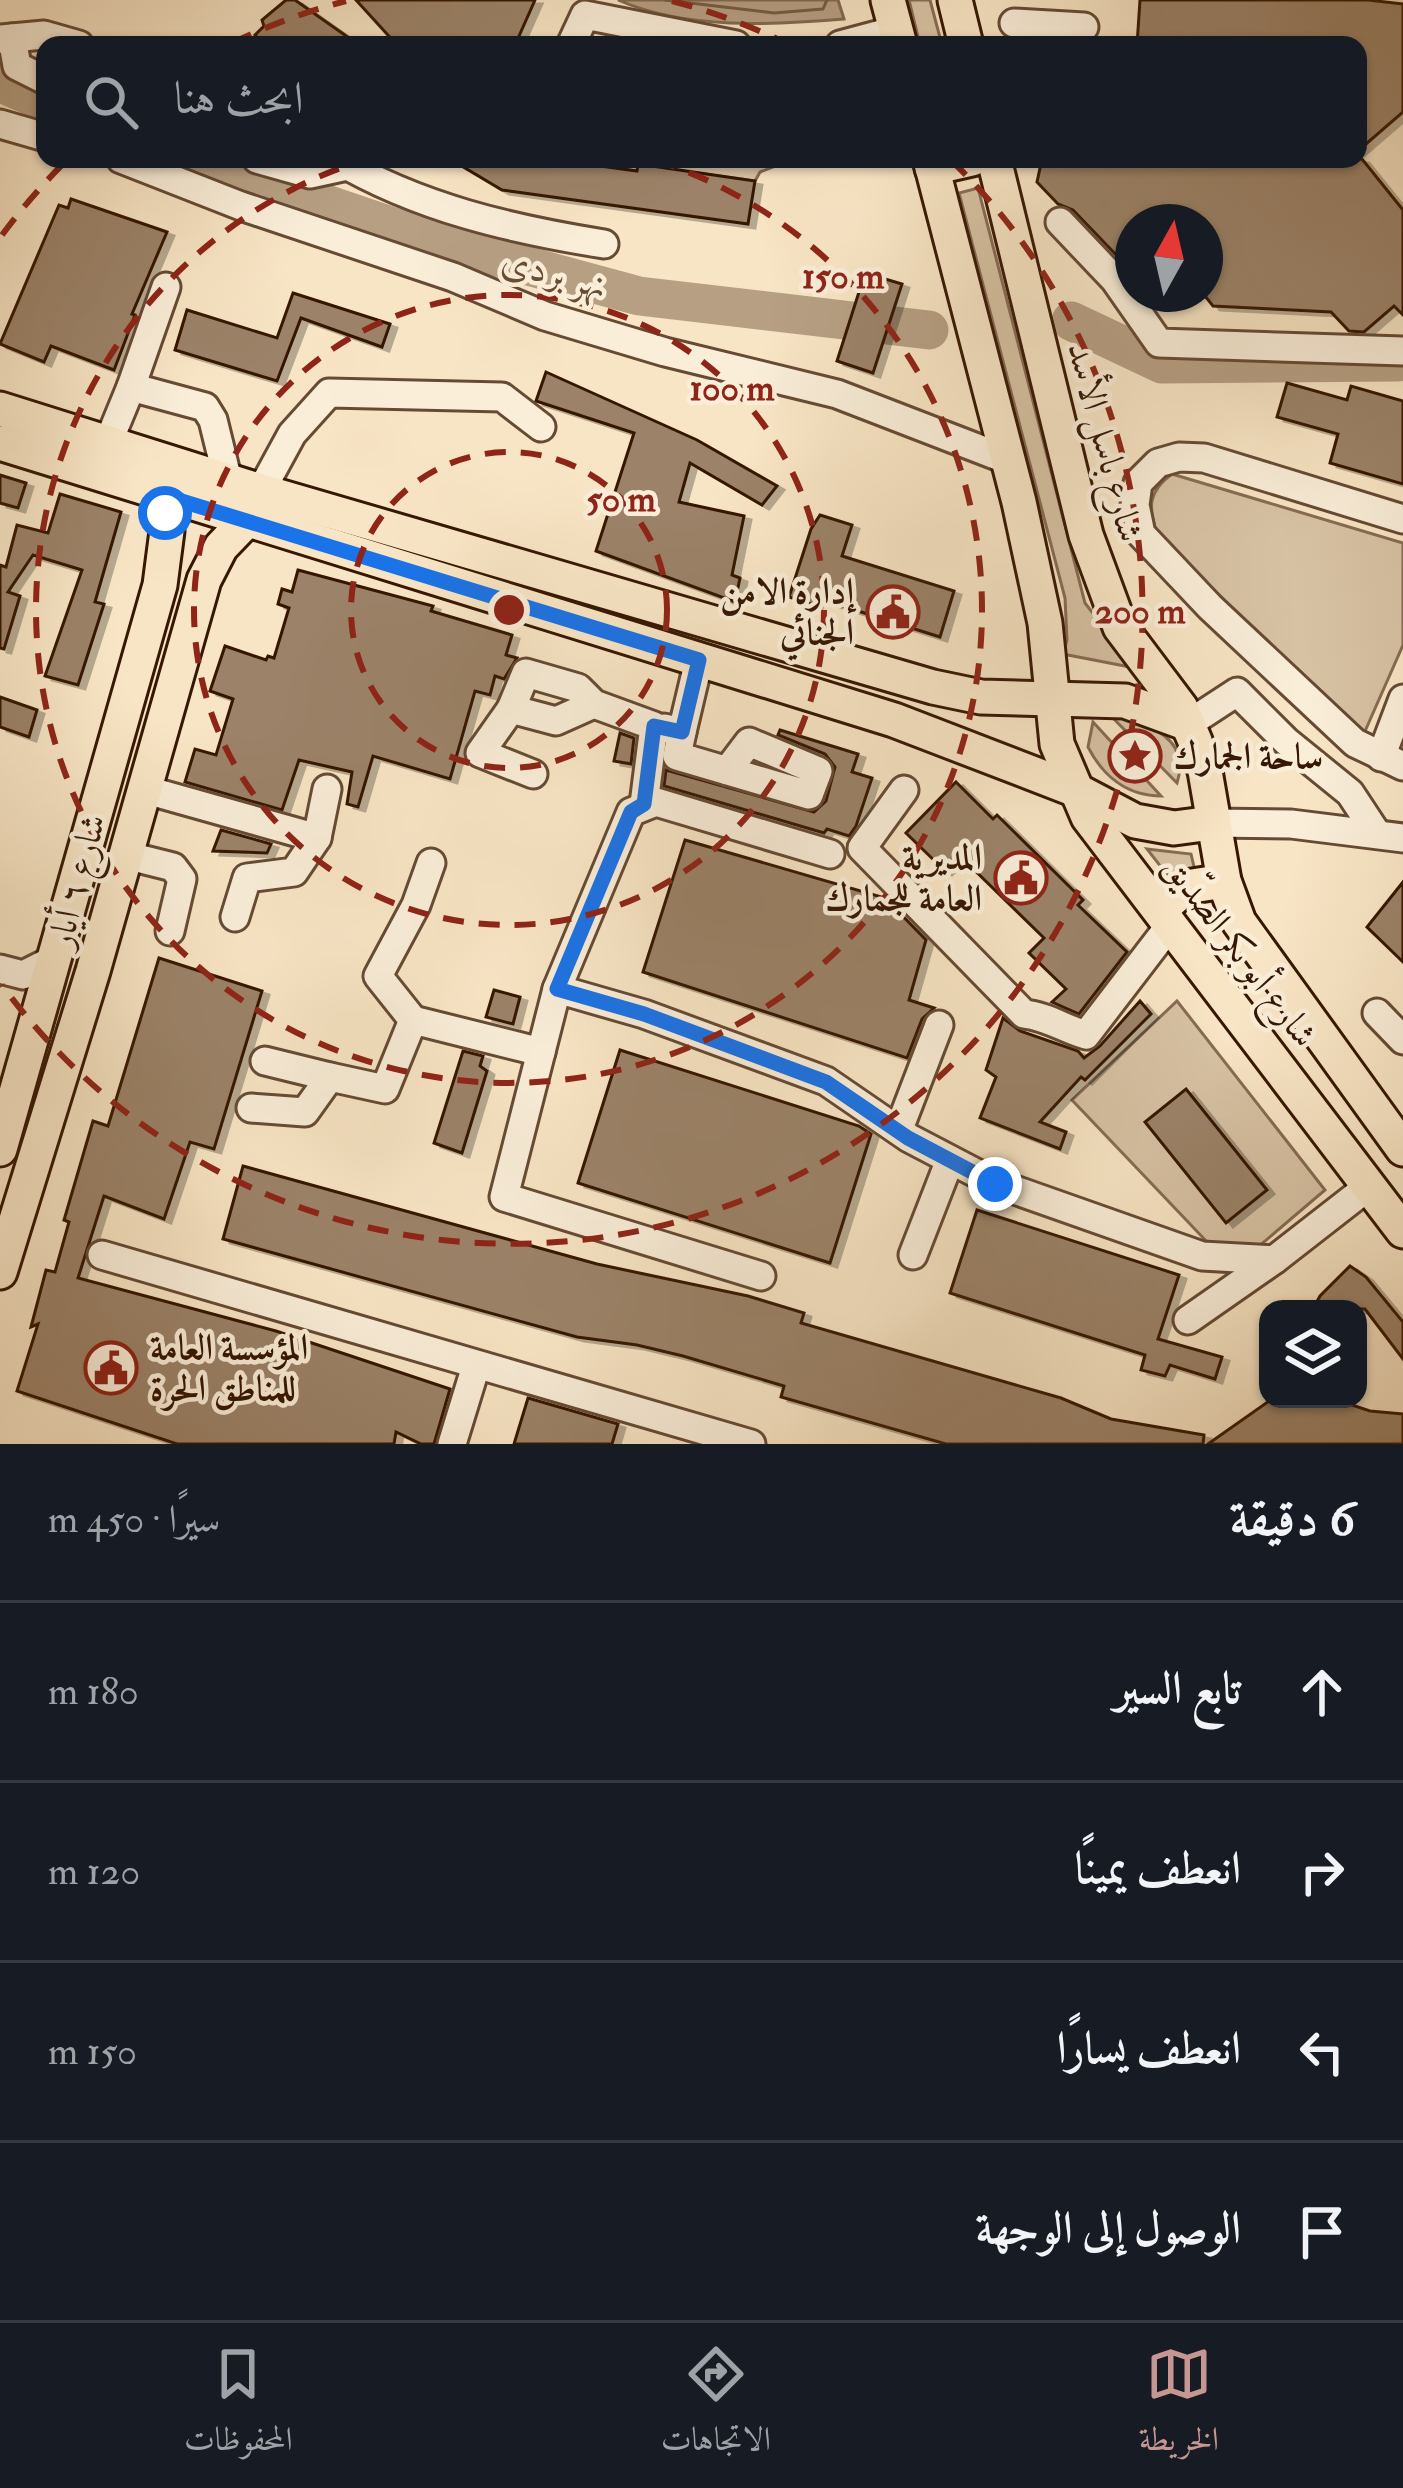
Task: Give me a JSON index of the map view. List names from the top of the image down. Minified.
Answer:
{"streets":{"main road":["شارع باسل الأسد","شارع ٦ أيار","شارع أبو بكر الصدّيق"]},"crossings":[["شارع باسل الأسد","شارع أبو بكر الصدّيق"]],"water":["نهر بردى"],"places":{"public building":["إدارة الامن الجنائي","المديرية العامة للجمارك","المؤسسة العامة للمناطق الحرة"],"place":["ساحة الجمارك"]},"north":"top","page":{"search":"ابحث هنا","heading":["6 دقيقة","سيرًا · 450 m"],"list":[["تابع السير","180 m"],["انعطف يمينًا","120 m"],["انعطف يسارًا","150 m"],"الوصول إلى الوجهة"],"nav":["الخريطة","الاتجاهات","المحفوظات"]},"rings":["150 m","100 m","50 m","200 m"]}
